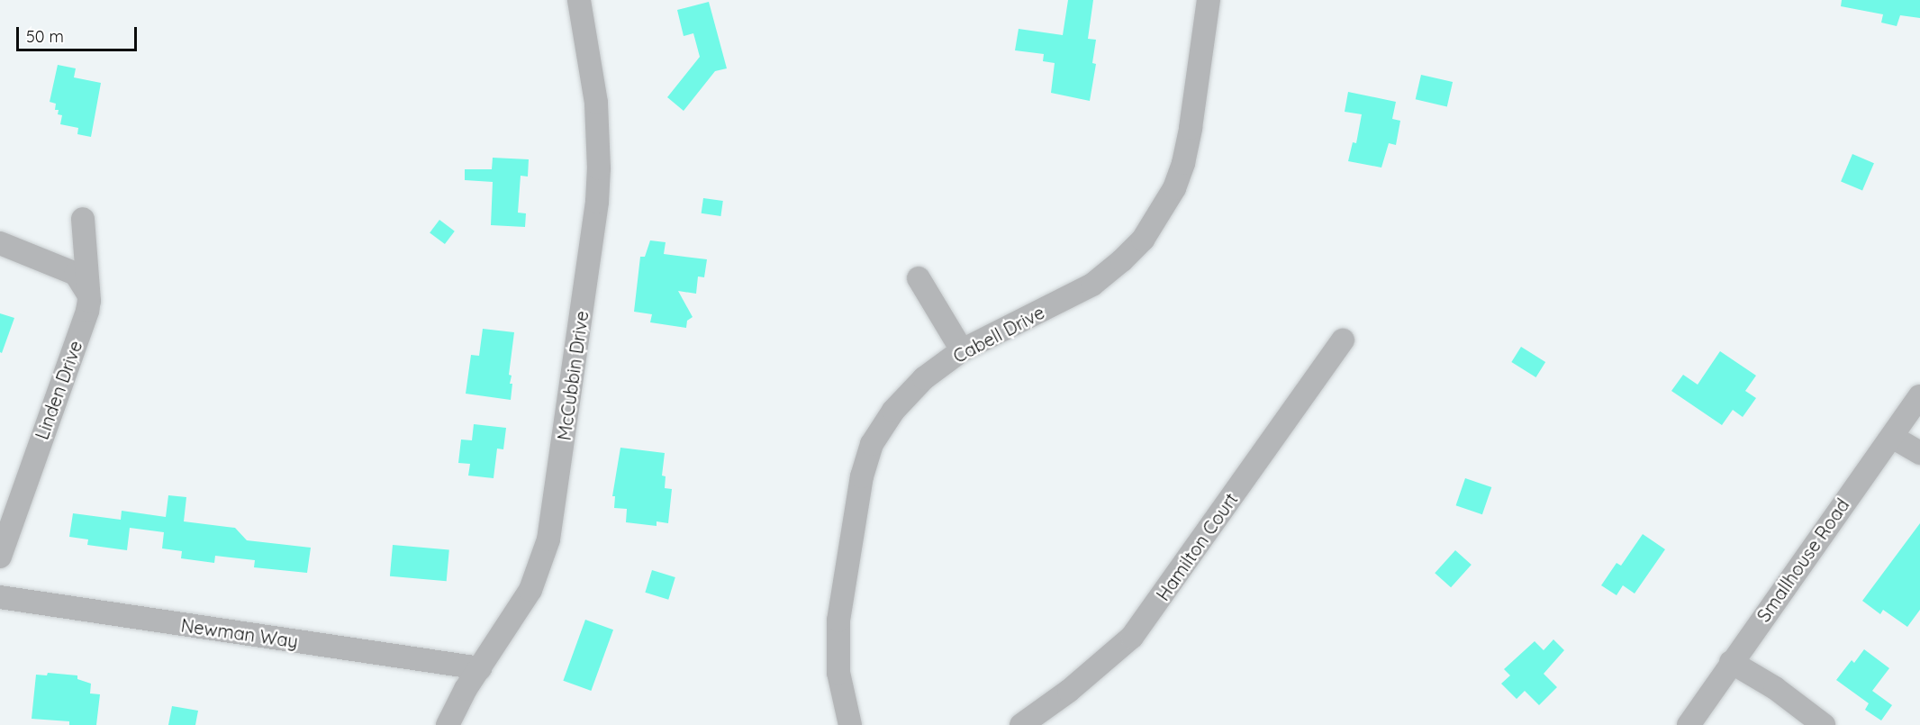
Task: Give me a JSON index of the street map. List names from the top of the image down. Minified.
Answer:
{"streets":{"street":["Cabell Drive","McCubbin Drive","Linden Drive","Hamilton Court","Smallhouse Road","Newman Way"]},"crossings":[["McCubbin Drive","Newman Way"]],"scale_bar":"50 m"}
